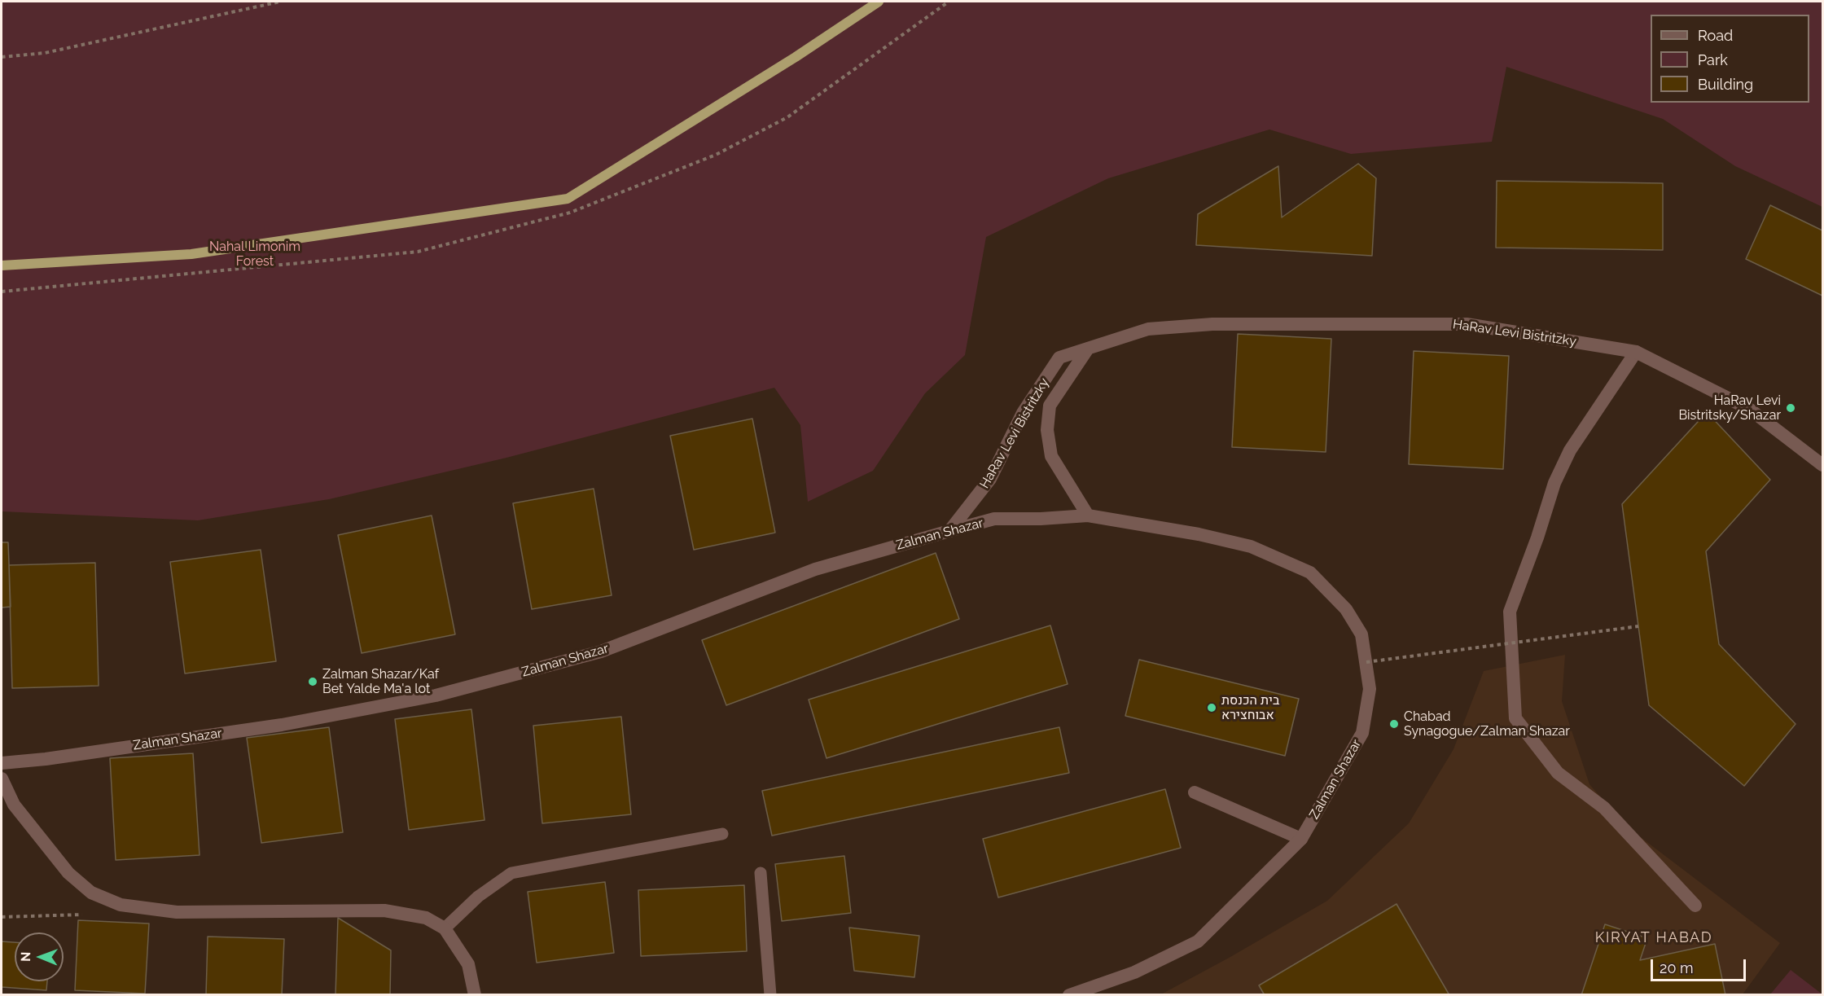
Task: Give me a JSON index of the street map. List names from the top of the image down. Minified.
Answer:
{"streets":{"street":["HaRav Levi Bistritzky","Zalman Shazar"]},"crossings":[["HaRav Levi Bistritzky","Zalman Shazar"]],"districts":["KIRYAT HABAD"],"parks":["Nahal Limonim Forest"],"places":["HaRav Levi Bistritsky/Shazar","Zalman Shazar/Kaf Bet Yalde Ma'a lot","בית הכנסת אבוחצירא","Chabad Synagogue/Zalman Shazar"],"legend":["Road","Park","Building"],"scale_bar":"20 m","north":"left"}
